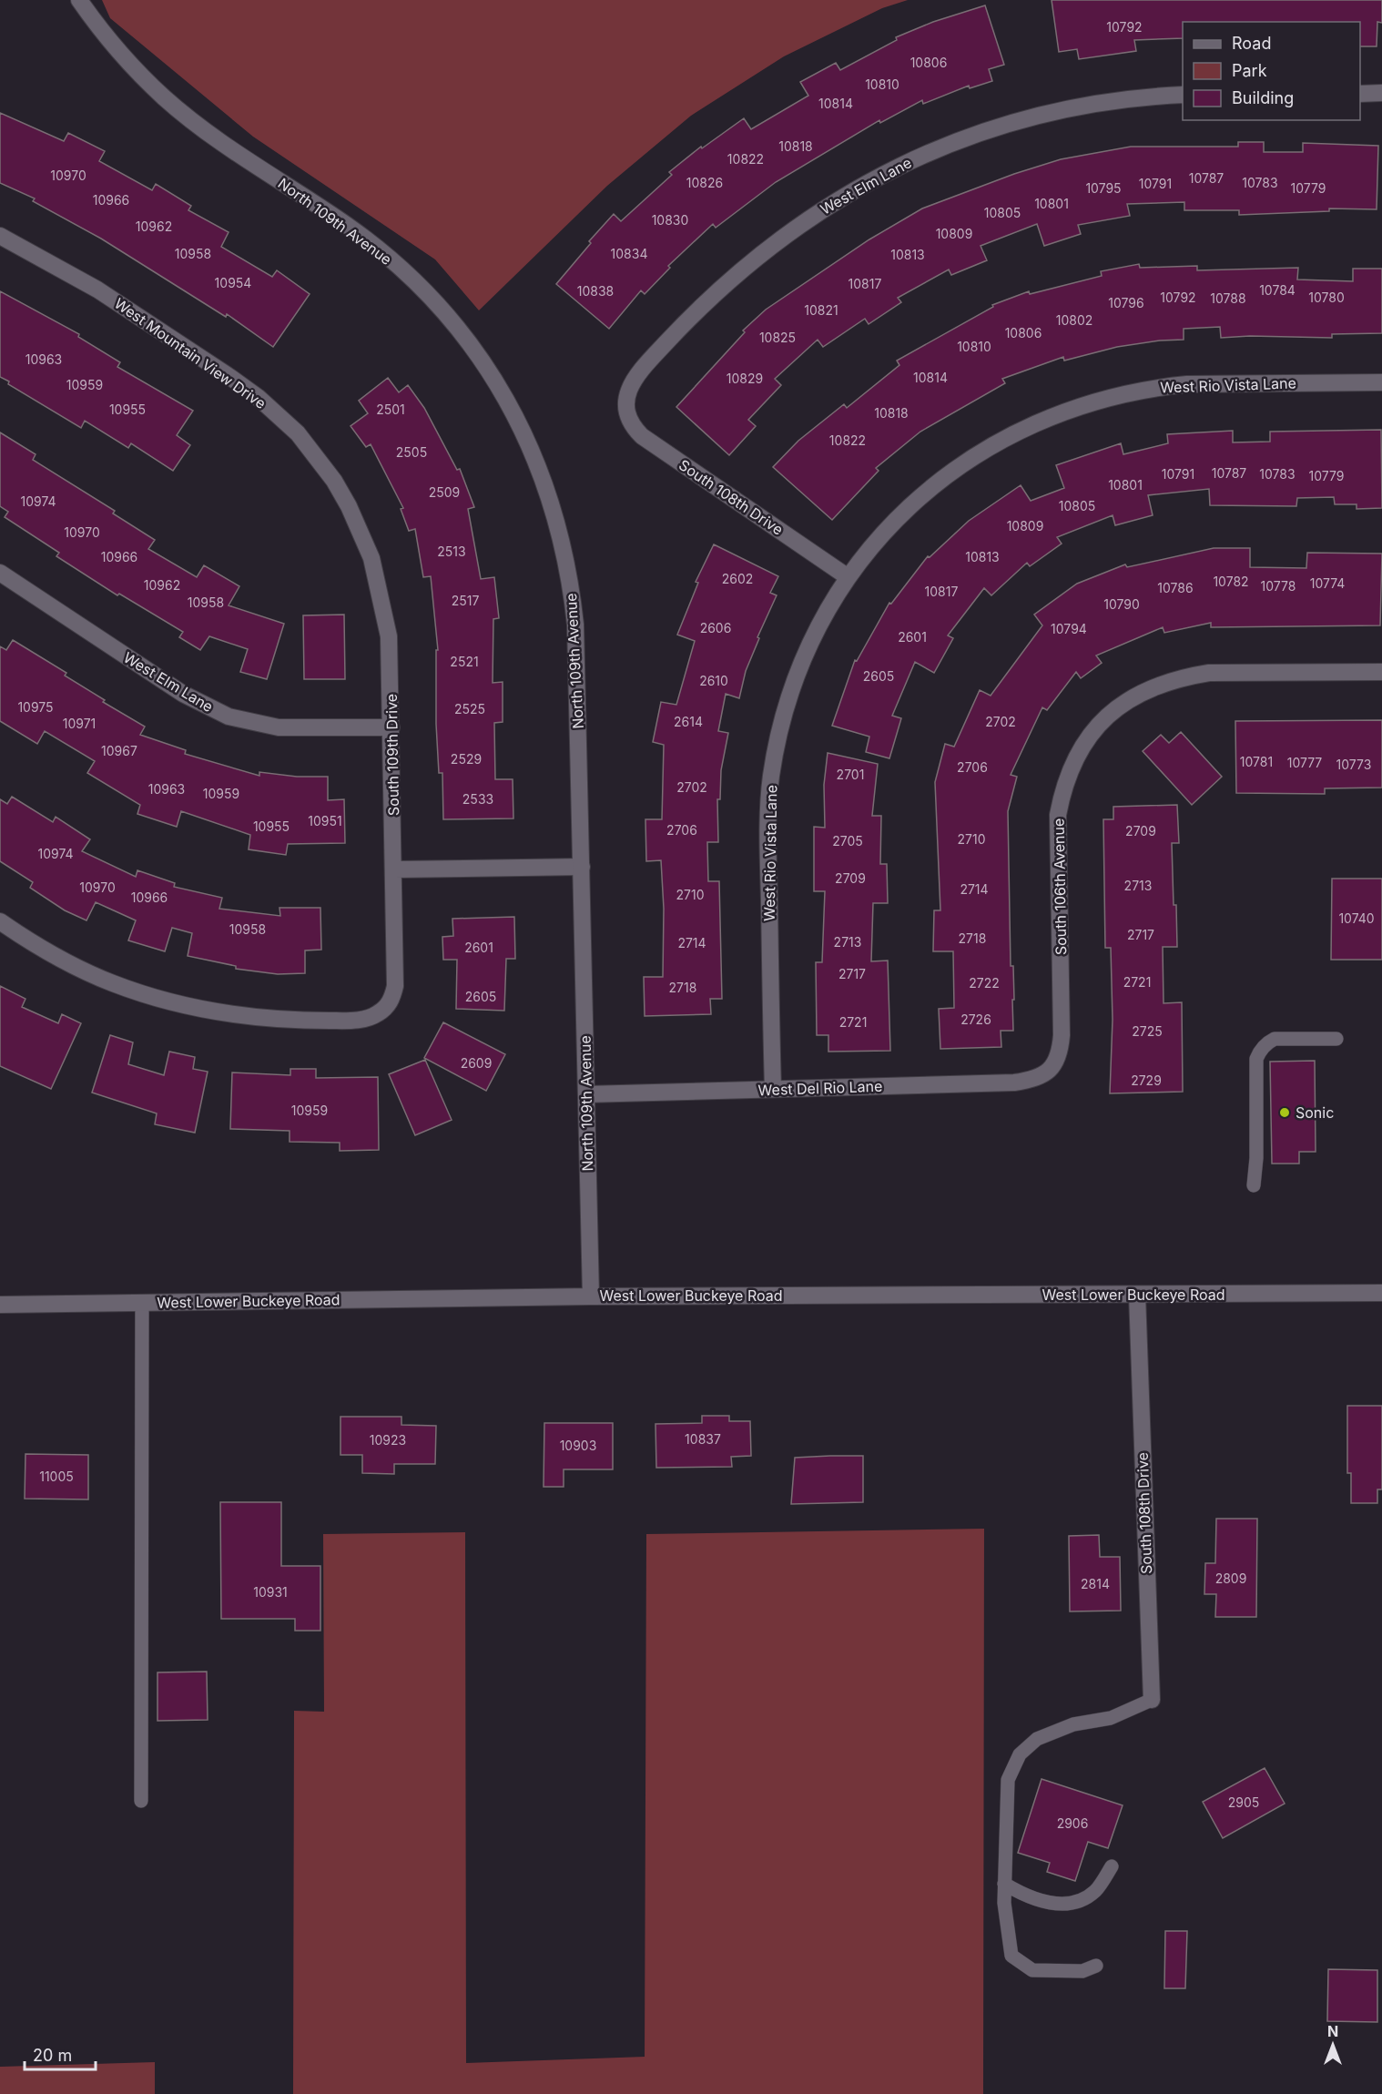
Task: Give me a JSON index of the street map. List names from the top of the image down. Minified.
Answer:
{"streets":{"street":["West Elm Lane","North 109th Avenue","West Mountain View Drive","West Rio Vista Lane","South 108th Drive","South 109th Drive","South 106th Avenue","West Del Rio Lane","West Lower Buckeye Road"]},"crossings":[["West Elm Lane","South 108th Drive"],["West Elm Lane","South 109th Drive"],["North 109th Avenue","West Del Rio Lane"],["North 109th Avenue","West Lower Buckeye Road"],["West Mountain View Drive","South 109th Drive"],["West Rio Vista Lane","South 108th Drive"],["West Rio Vista Lane","West Del Rio Lane"],["South 108th Drive","West Lower Buckeye Road"],["South 106th Avenue","West Del Rio Lane"]],"places":["Sonic"],"house_numbers":["10792","10806","10810","10814","10818","10822","10970","10787","10826","10783","10791","10795","10779","10966","10801","10805","10830","10962","10809","10958","10834","10813","10954","10817","10784","10838","10792","10780","10788","10796","10821","10802","10806","10825","10810","10963","10814","10829","10959","10955","2501","10818","10822","2505","10787","10791","10783","10779","10801","2509","10974","10805","10809","10970","2513","10966","10813","2602","10782","10774","10962","10778","10786","10817","2517","10958","10790","2606","10794","2601","2521","2605","2610","10975","2525","2614","2702","10971","10967","2529","10781","10777","10773","2706","2701","2702","10963","10959","2533","10951","10955","2706","2709","2710","2705","10974","2709","2713","10970","2714","2710","10966","10740","10958","2717","2718","2713","2714","2601","2717","2721","2722","2718","2605","2726","2721","2725","2609","2729","10959","10837","10923","10903","11005","2809","2814","10931","2905","2906"],"legend":["Road","Park","Building"],"scale_bar":"20 m","north":"top"}
